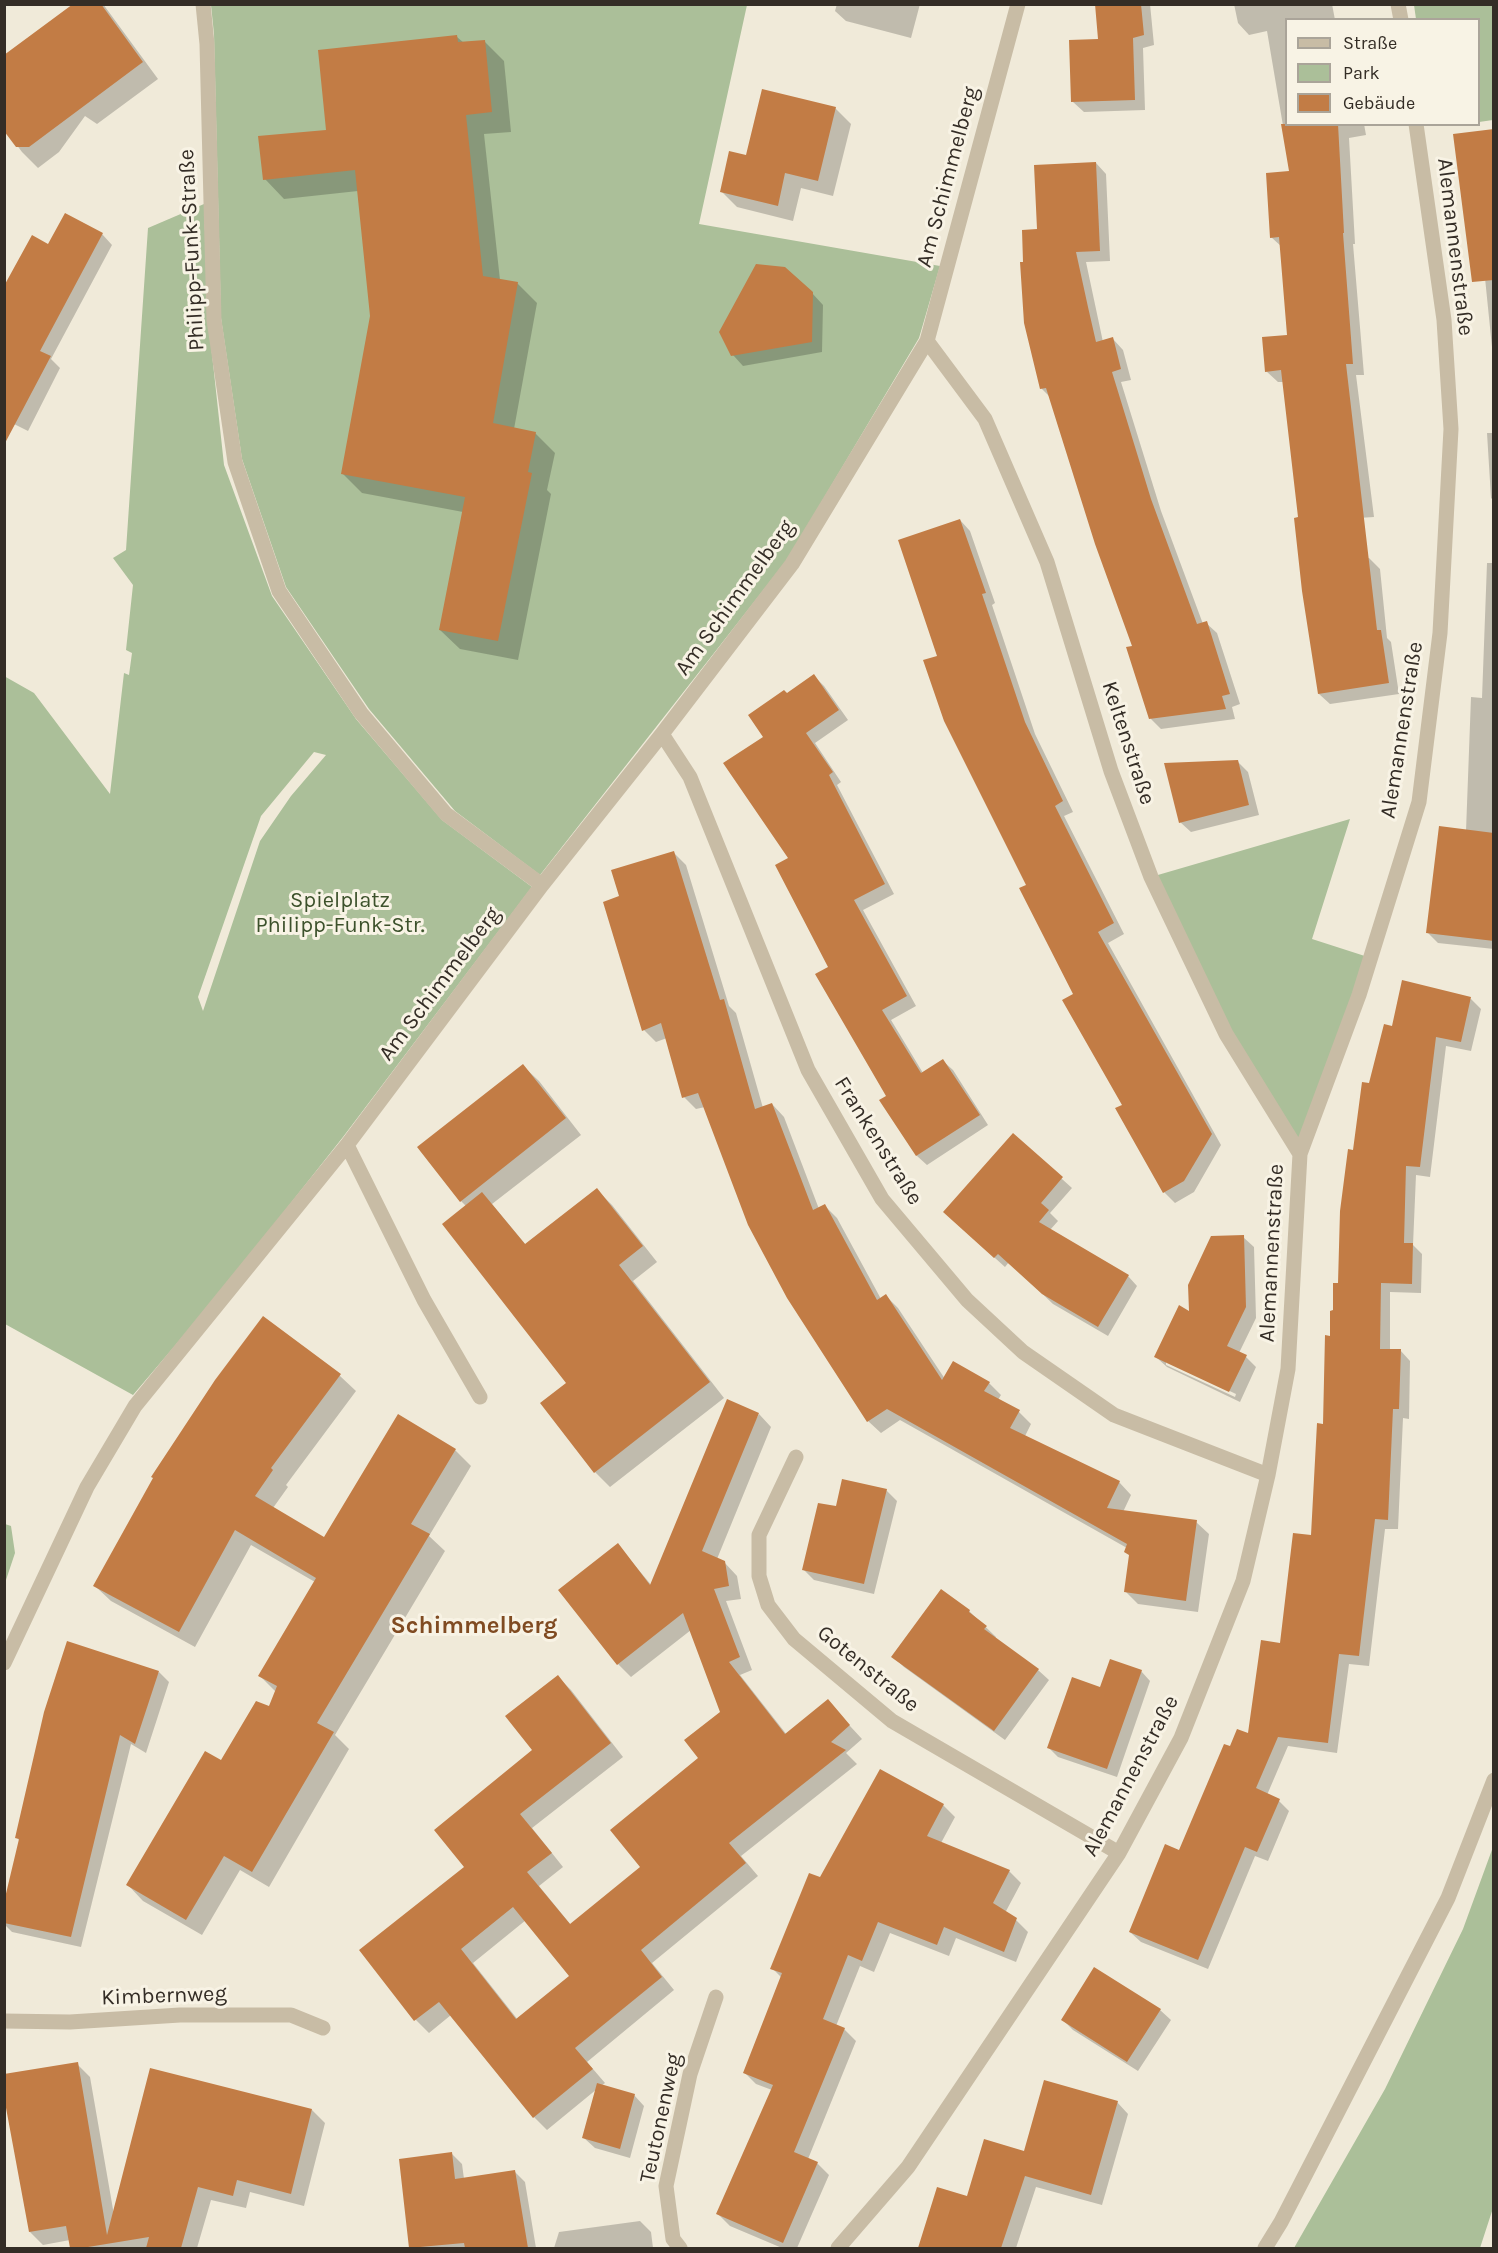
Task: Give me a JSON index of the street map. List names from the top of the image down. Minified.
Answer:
{"streets":{"street":["Am Schimmelberg","Alemannenstraße","Philipp-Funk-Straße","Keltenstraße","Frankenstraße","Gotenstraße","Kimbernweg","Teutonenweg"]},"crossings":[["Am Schimmelberg","Philipp-Funk-Straße"],["Am Schimmelberg","Keltenstraße"],["Am Schimmelberg","Frankenstraße"],["Alemannenstraße","Keltenstraße"],["Alemannenstraße","Frankenstraße"],["Alemannenstraße","Gotenstraße"]],"districts":["Schimmelberg"],"parks":["Spielplatz Philipp-Funk-Str."],"legend":["Straße","Park","Gebäude"]}
